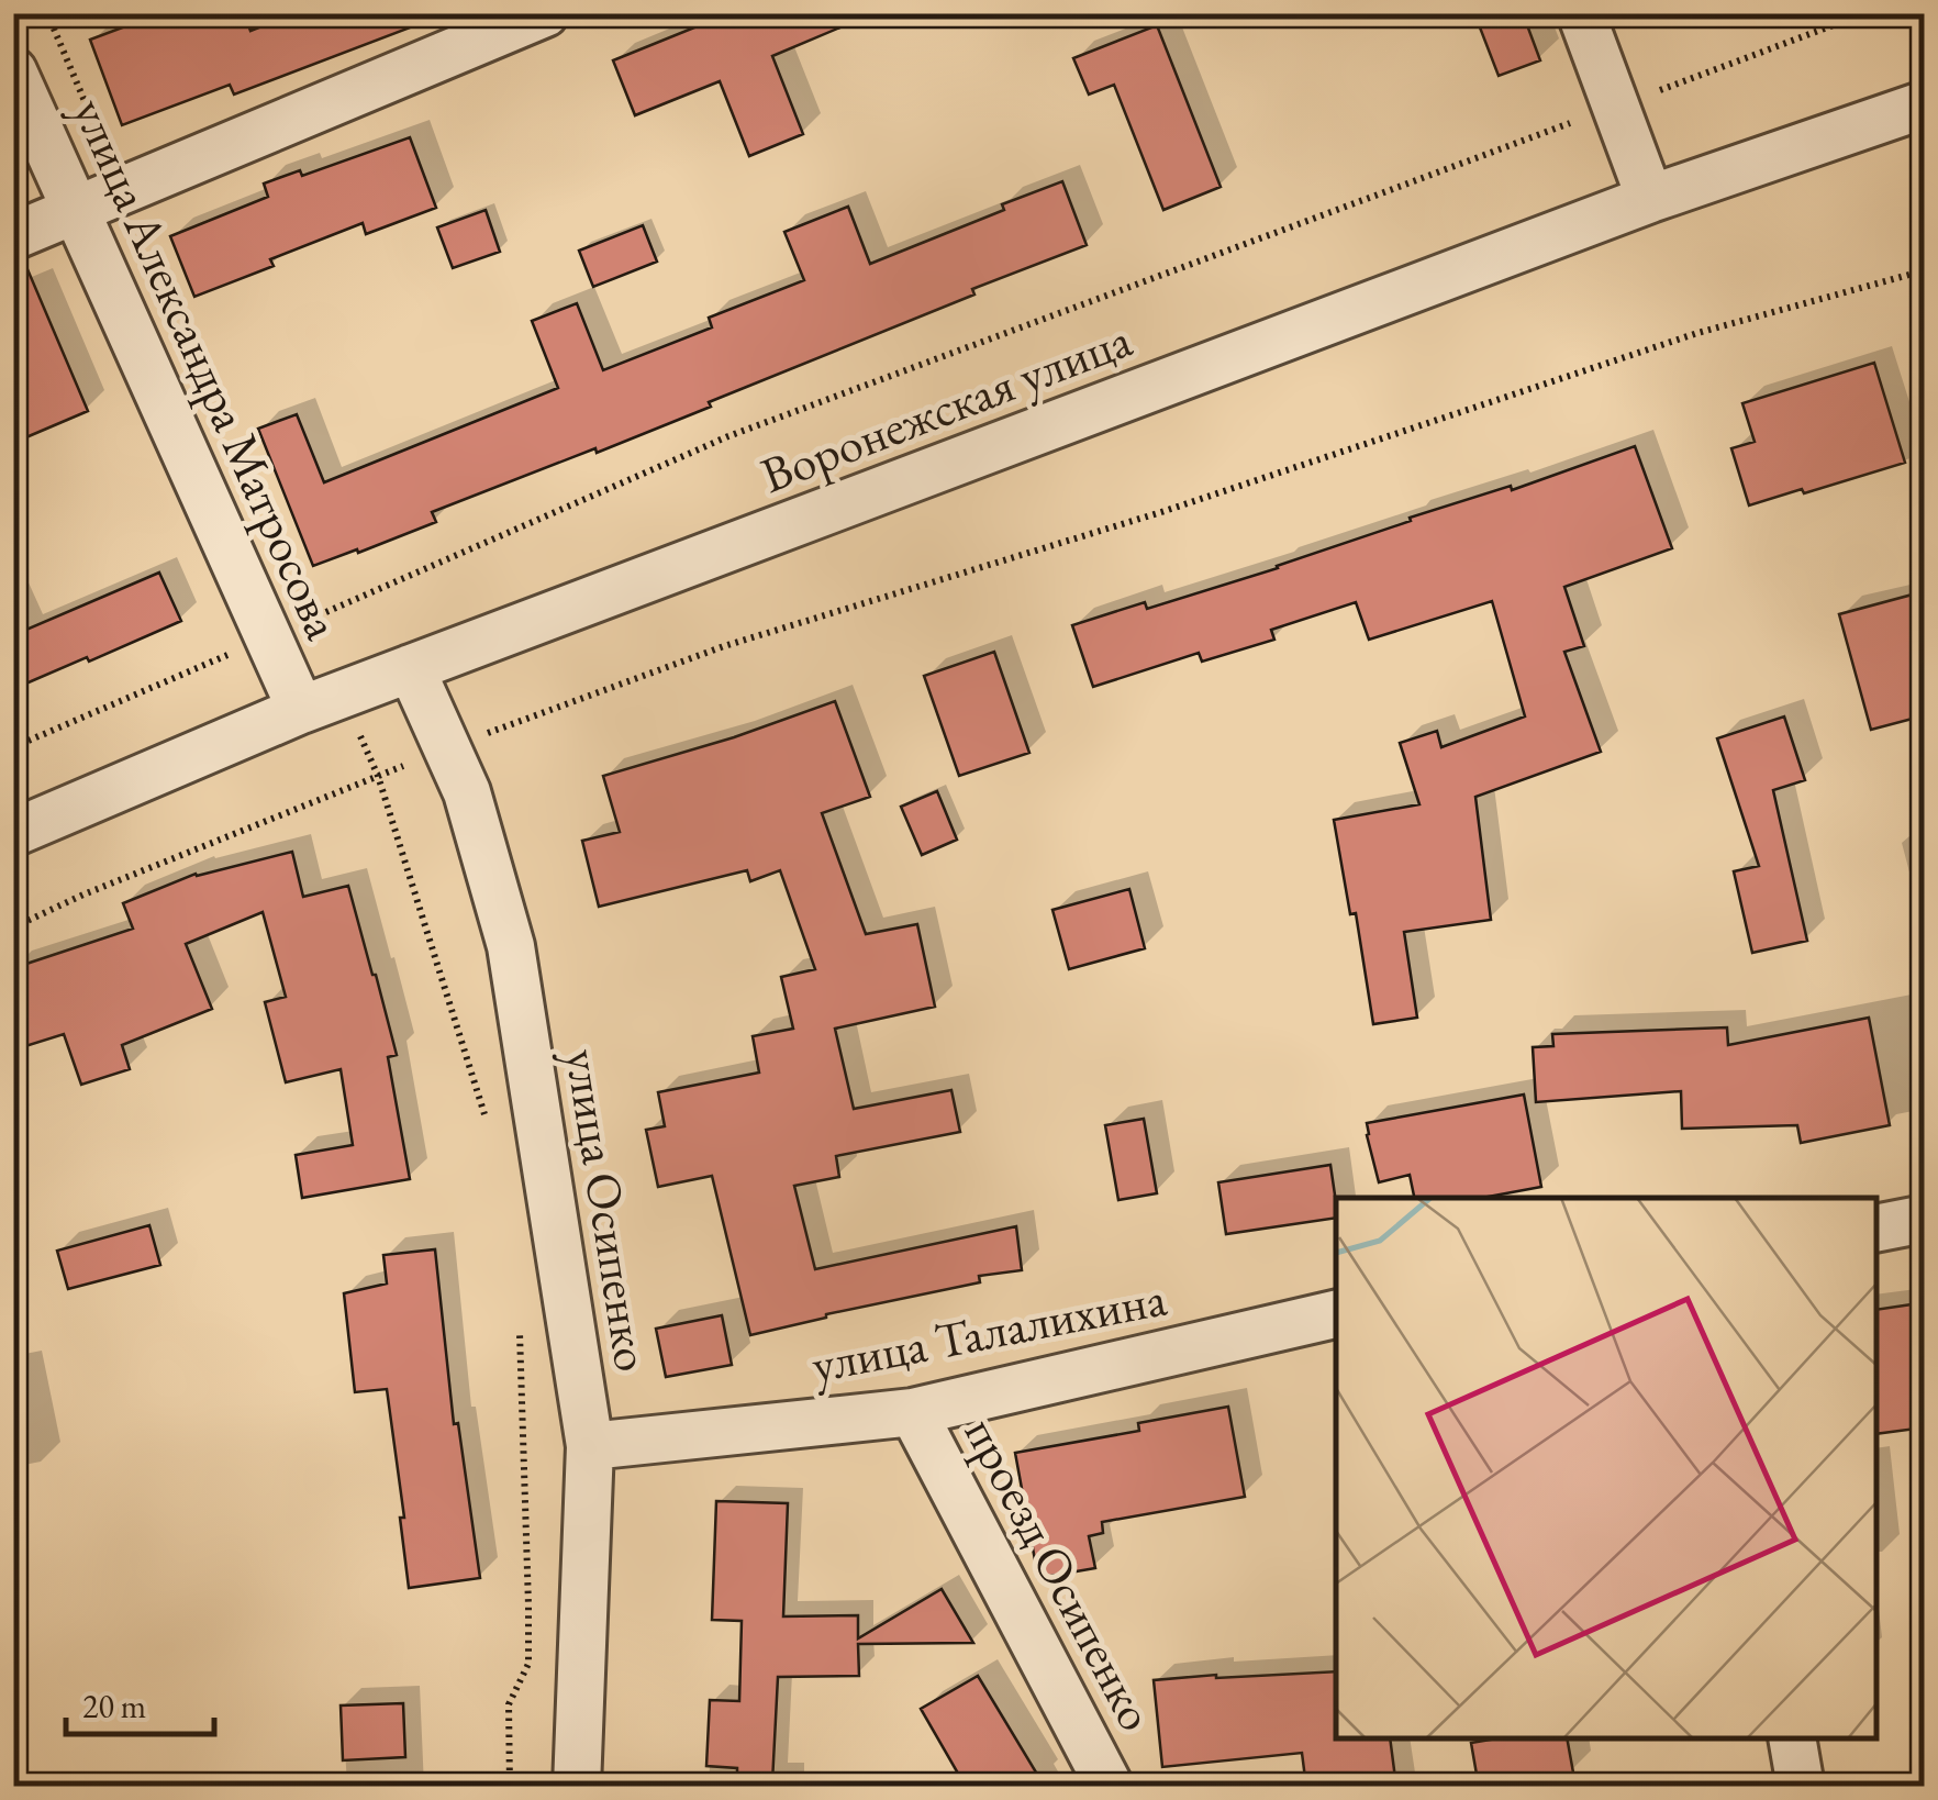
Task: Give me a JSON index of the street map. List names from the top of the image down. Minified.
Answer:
{"streets":{"street":["улица Александра Матросова","Воронежская улица","улица Осипенко","улица Талалихина","проезд Осипенко"]},"crossings":[["улица Александра Матросова","Воронежская улица"],["Воронежская улица","улица Осипенко"],["улица Осипенко","улица Талалихина"],["улица Талалихина","проезд Осипенко"]],"scale_bar":"20 m"}
